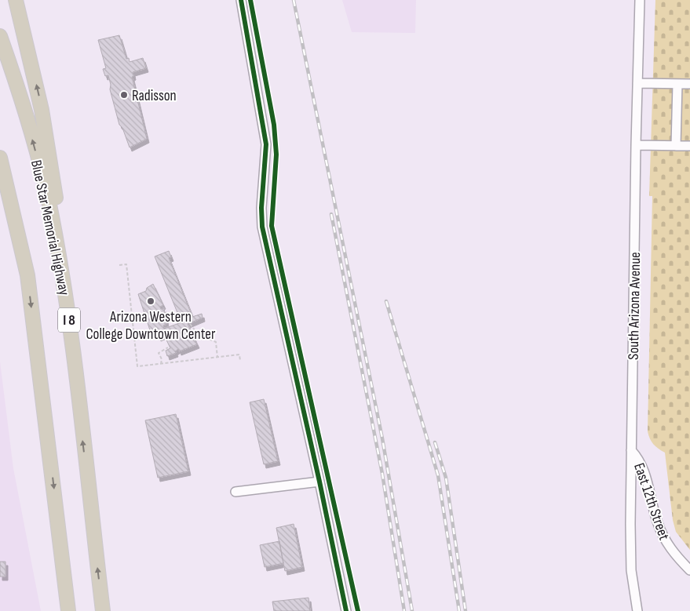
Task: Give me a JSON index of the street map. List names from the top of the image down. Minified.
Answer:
{"streets":{"highway":["Blue Star Memorial Highway","I 8"],"street":["South Arizona Avenue","East 12th Street"]},"crossings":[["South Arizona Avenue","East 12th Street"]],"places":["Radisson","Arizona Western College Downtown Center"]}
